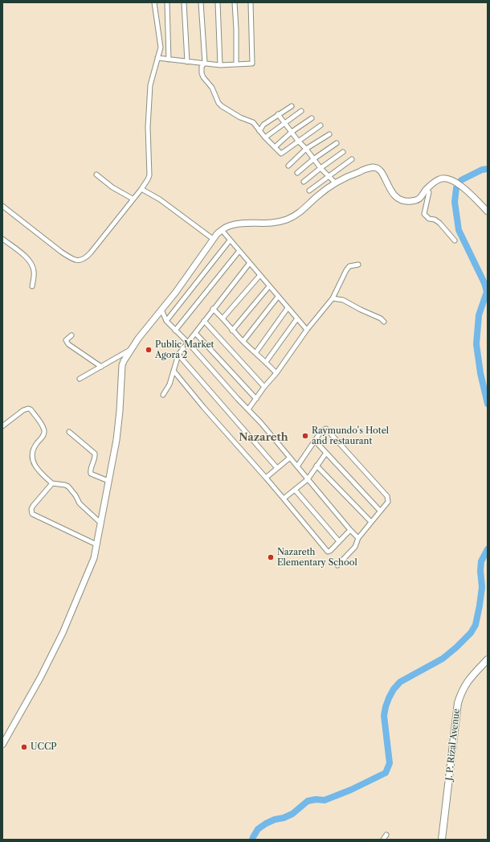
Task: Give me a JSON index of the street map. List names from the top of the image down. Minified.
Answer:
{"streets":{"main road":["J. P. Rizal Avenue"]},"districts":["Nazareth"],"places":["Public Market Agora 2","Raymundo's Hotel and restaurant","Nazareth Elementary School","UCCP"]}
